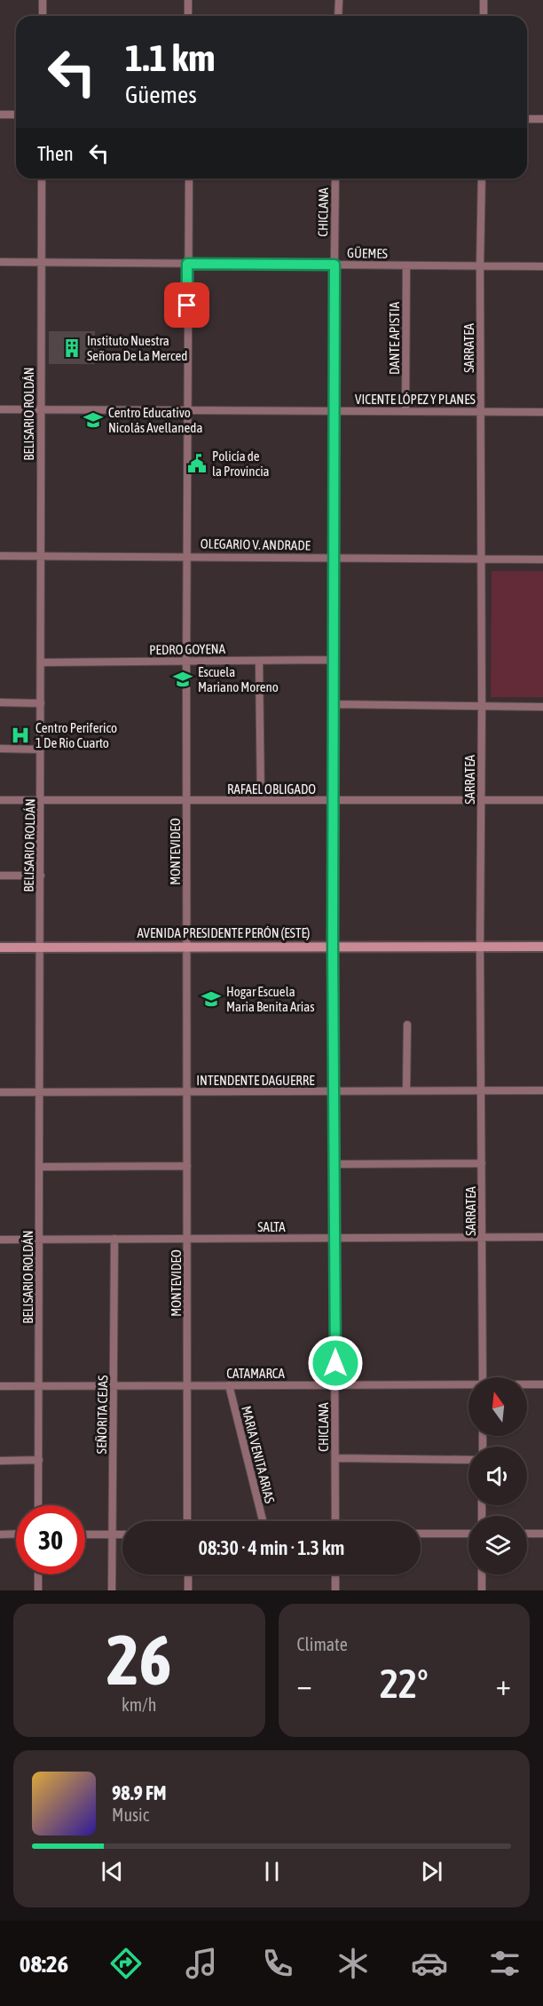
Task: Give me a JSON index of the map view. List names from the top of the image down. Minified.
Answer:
{"streets":{"main road":["AVENIDA PRESIDENTE PERÓN (ESTE)"],"street":["CHICLANA","GÜEMES","DANTE APISTIA","SARRATEA","VICENTE LÓPEZ Y PLANES","BELISARIO ROLDÁN","OLEGARIO V. ANDRADE","PEDRO GOYENA","RAFAEL OBLIGADO","MONTEVIDEO","INTENDENTE DAGUERRE","SALTA","CATAMARCA","SEÑORITA CEJAS","MARIA VENITA ARIAS"]},"crossings":[["CHICLANA","GÜEMES"],["CHICLANA","VICENTE LÓPEZ Y PLANES"],["CHICLANA","OLEGARIO V. ANDRADE"],["CHICLANA","PEDRO GOYENA"],["CHICLANA","RAFAEL OBLIGADO"],["CHICLANA","AVENIDA PRESIDENTE PERÓN (ESTE)"],["CHICLANA","INTENDENTE DAGUERRE"],["CHICLANA","SALTA"],["CHICLANA","CATAMARCA"],["GÜEMES","DANTE APISTIA"],["GÜEMES","SARRATEA"],["GÜEMES","BELISARIO ROLDÁN"],["GÜEMES","MONTEVIDEO"],["DANTE APISTIA","VICENTE LÓPEZ Y PLANES"],["SARRATEA","VICENTE LÓPEZ Y PLANES"],["SARRATEA","OLEGARIO V. ANDRADE"],["SARRATEA","RAFAEL OBLIGADO"],["SARRATEA","AVENIDA PRESIDENTE PERÓN (ESTE)"],["SARRATEA","INTENDENTE DAGUERRE"],["SARRATEA","SALTA"],["VICENTE LÓPEZ Y PLANES","BELISARIO ROLDÁN"],["VICENTE LÓPEZ Y PLANES","MONTEVIDEO"],["BELISARIO ROLDÁN","OLEGARIO V. ANDRADE"],["BELISARIO ROLDÁN","PEDRO GOYENA"],["BELISARIO ROLDÁN","RAFAEL OBLIGADO"],["BELISARIO ROLDÁN","AVENIDA PRESIDENTE PERÓN (ESTE)"],["BELISARIO ROLDÁN","INTENDENTE DAGUERRE"],["BELISARIO ROLDÁN","SALTA"],["BELISARIO ROLDÁN","CATAMARCA"],["OLEGARIO V. ANDRADE","MONTEVIDEO"],["PEDRO GOYENA","MONTEVIDEO"],["RAFAEL OBLIGADO","MONTEVIDEO"],["MONTEVIDEO","AVENIDA PRESIDENTE PERÓN (ESTE)"],["MONTEVIDEO","INTENDENTE DAGUERRE"],["MONTEVIDEO","SALTA"],["MONTEVIDEO","CATAMARCA"],["SALTA","SEÑORITA CEJAS"],["CATAMARCA","SEÑORITA CEJAS"],["CATAMARCA","MARIA VENITA ARIAS"]],"places":{"building":["Instituto Nuestra Señora De La Merced"],"school or university":["Centro Educativo Nicolás Avellaneda","Escuela Mariano Moreno","Hogar Escuela Maria Benita Arias"],"public building":["Policía de la Provincia"],"hospital":["Centro Periferico 1 De Rio Cuarto"]},"north":"top","page":{"turn":["1.1 km","Güemes"],"then":"Then","limit":"30","trip":"08:30 · 4 min · 1.3 km","tile":[["26","km/h"],"Climate"],"heat":["−","22°","+"],"song":["98.9 FM","Music"],"tabs":"08:26"}}
